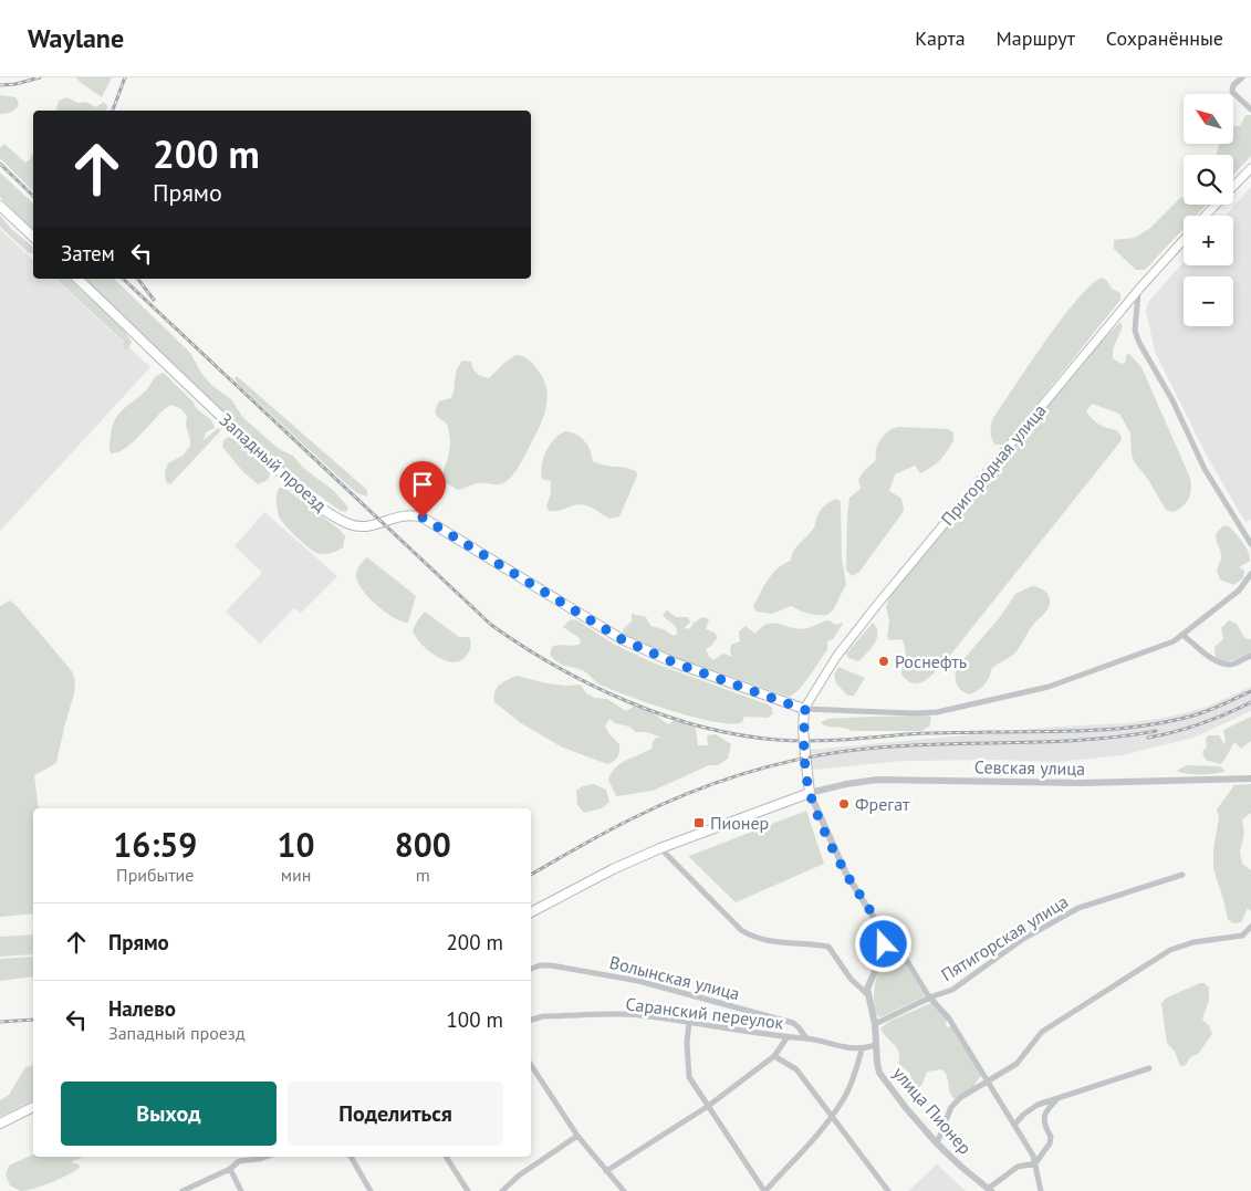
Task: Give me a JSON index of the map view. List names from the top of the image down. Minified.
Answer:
{"streets":{"main road":["Западный проезд","Пригородная улица"],"street":["Севская улица","Пятигорская улица","Волынская улица","Саранский переулок","улица Пионер"]},"crossings":[["Западный проезд","Пригородная улица"],["Пятигорская улица","улица Пионер"],["Волынская улица","Саранский переулок"],["Саранский переулок","улица Пионер"]],"places":{"other":["Роснефть","Фрегат"],"transit":["Пионер"]},"north":"top left","page":{"header":"Waylane","nav":["Карта","Маршрут","Сохранённые"],"map_buttons":["+","−"],"turn":["200 m","Прямо"],"then":"Затем","eta":["16:59","Прибытие","10","мин","800","m"],"list":[{"name":"Прямо","value":"200 m"},{"name":"Налево","note":"Западный проезд","value":"100 m"}],"buttons":["Выход","Поделиться"]}}
